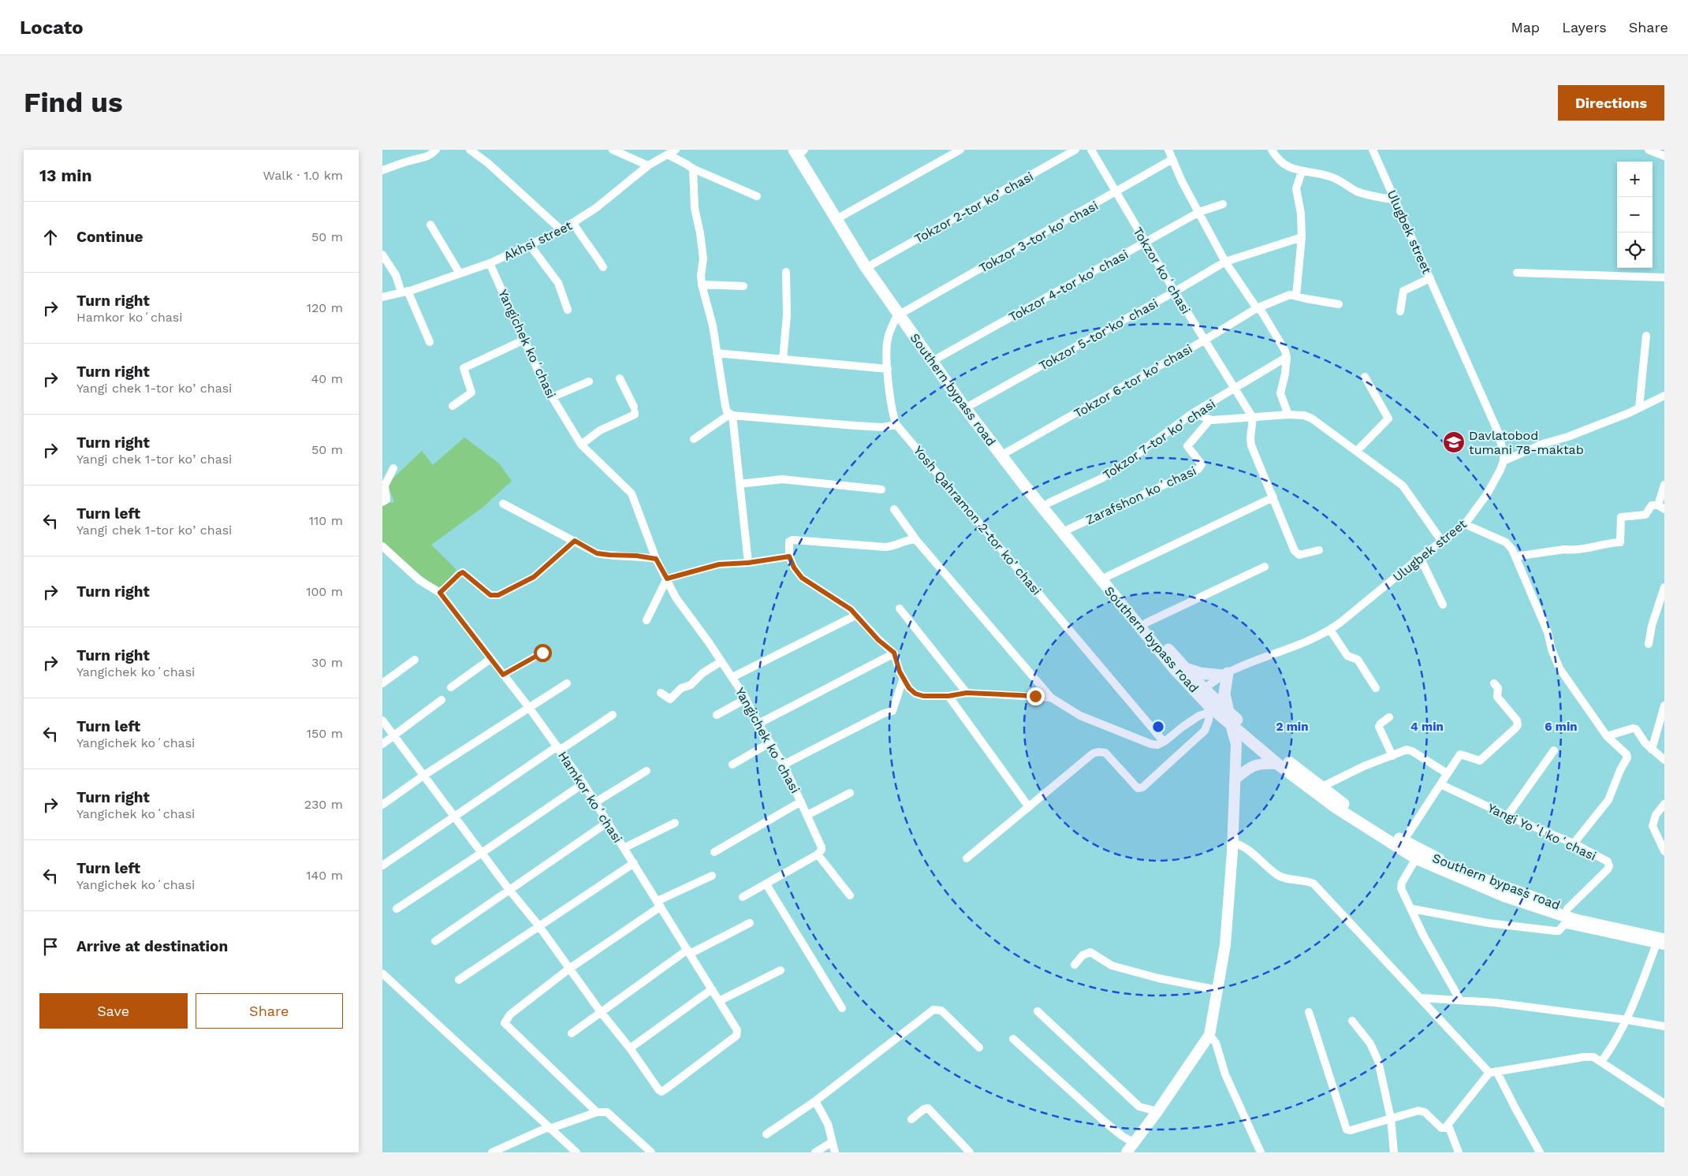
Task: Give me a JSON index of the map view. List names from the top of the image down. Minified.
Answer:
{"streets":{"highway":["Southern bypass road"],"street":["Tokzor 2-tor koʼchasi","Ulugbek street","Tokzor 3-tor koʼchasi","Akhsi street","Tokzor koʻchasi","Tokzor 4-tor koʼchasi","Tokzor 5-tor koʼchasi","Yangichek koʻchasi","Tokzor 6-tor koʼchasi","Tokzor 7-tor koʼchasi","Zarafshon koʻchasi","Yosh Qahramon 2-tor koʼchasi","Hamkor koʻchasi","Yangi Yoʻl koʻchasi"]},"crossings":[["Tokzor 2-tor koʼchasi","Southern bypass road"],["Ulugbek street","Southern bypass road"],["Tokzor 3-tor koʼchasi","Tokzor koʻchasi"],["Tokzor 3-tor koʼchasi","Southern bypass road"],["Akhsi street","Yangichek koʻchasi"],["Tokzor koʻchasi","Tokzor 4-tor koʼchasi"],["Tokzor koʻchasi","Tokzor 5-tor koʼchasi"],["Tokzor koʻchasi","Tokzor 6-tor koʼchasi"],["Tokzor koʻchasi","Tokzor 7-tor koʼchasi"],["Tokzor 4-tor koʼchasi","Southern bypass road"],["Tokzor 5-tor koʼchasi","Southern bypass road"],["Tokzor 6-tor koʼchasi","Southern bypass road"],["Southern bypass road","Tokzor 7-tor koʼchasi"],["Southern bypass road","Zarafshon koʻchasi"],["Southern bypass road","Yangi Yoʻl koʻchasi"]],"places":{"school or university":["Davlatobod tumani 78-maktab"]},"page":{"header":"Locato","nav":["Map","Layers","Share"],"buttons":["Directions",["Save","Share"]],"title":"Find us","heading":["13 min","Walk · 1.0 km"],"map_buttons":["+","−"],"list":[["Continue","50 m"],["Turn right","Hamkor koʻchasi","120 m"],["Turn right","Yangi chek 1-tor koʼchasi","40 m"],["Turn right","Yangi chek 1-tor koʼchasi","50 m"],["Turn left","Yangi chek 1-tor koʼchasi","110 m"],["Turn right","100 m"],["Turn right","Yangichek koʻchasi","30 m"],["Turn left","Yangichek koʻchasi","150 m"],["Turn right","Yangichek koʻchasi","230 m"],["Turn left","Yangichek koʻchasi","140 m"],"Arrive at destination"]},"rings":["2 min","4 min","6 min"]}
